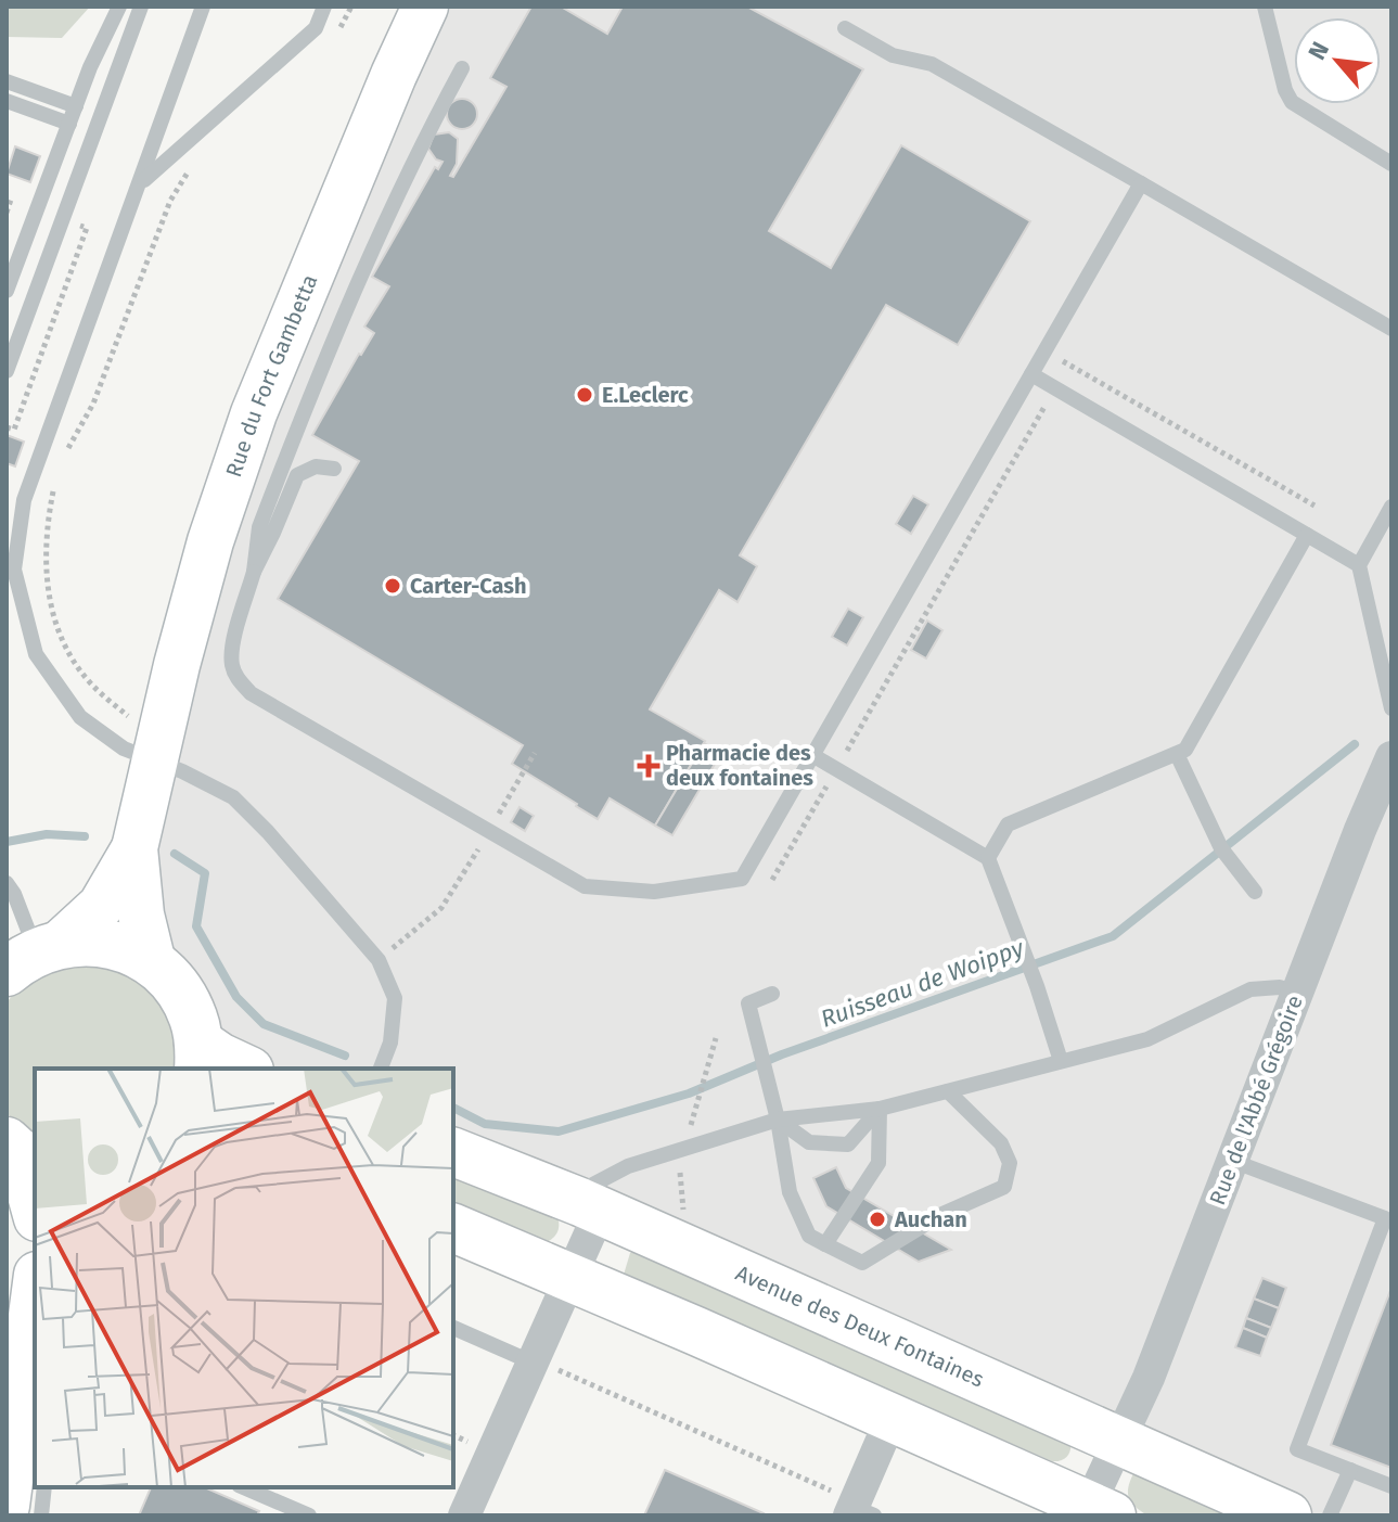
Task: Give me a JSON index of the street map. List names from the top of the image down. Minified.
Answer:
{"streets":{"main road":["Rue du Fort Gambetta","Avenue des Deux Fontaines"],"street":["Rue de l'Abbé Grégoire"]},"crossings":[["Rue de l'Abbé Grégoire","Avenue des Deux Fontaines"]],"water":["Ruisseau de Woippy"],"places":{"other":["E.Leclerc","Carter-Cash","Auchan"],"health":["Pharmacie des deux fontaines"]},"north":"top left"}
